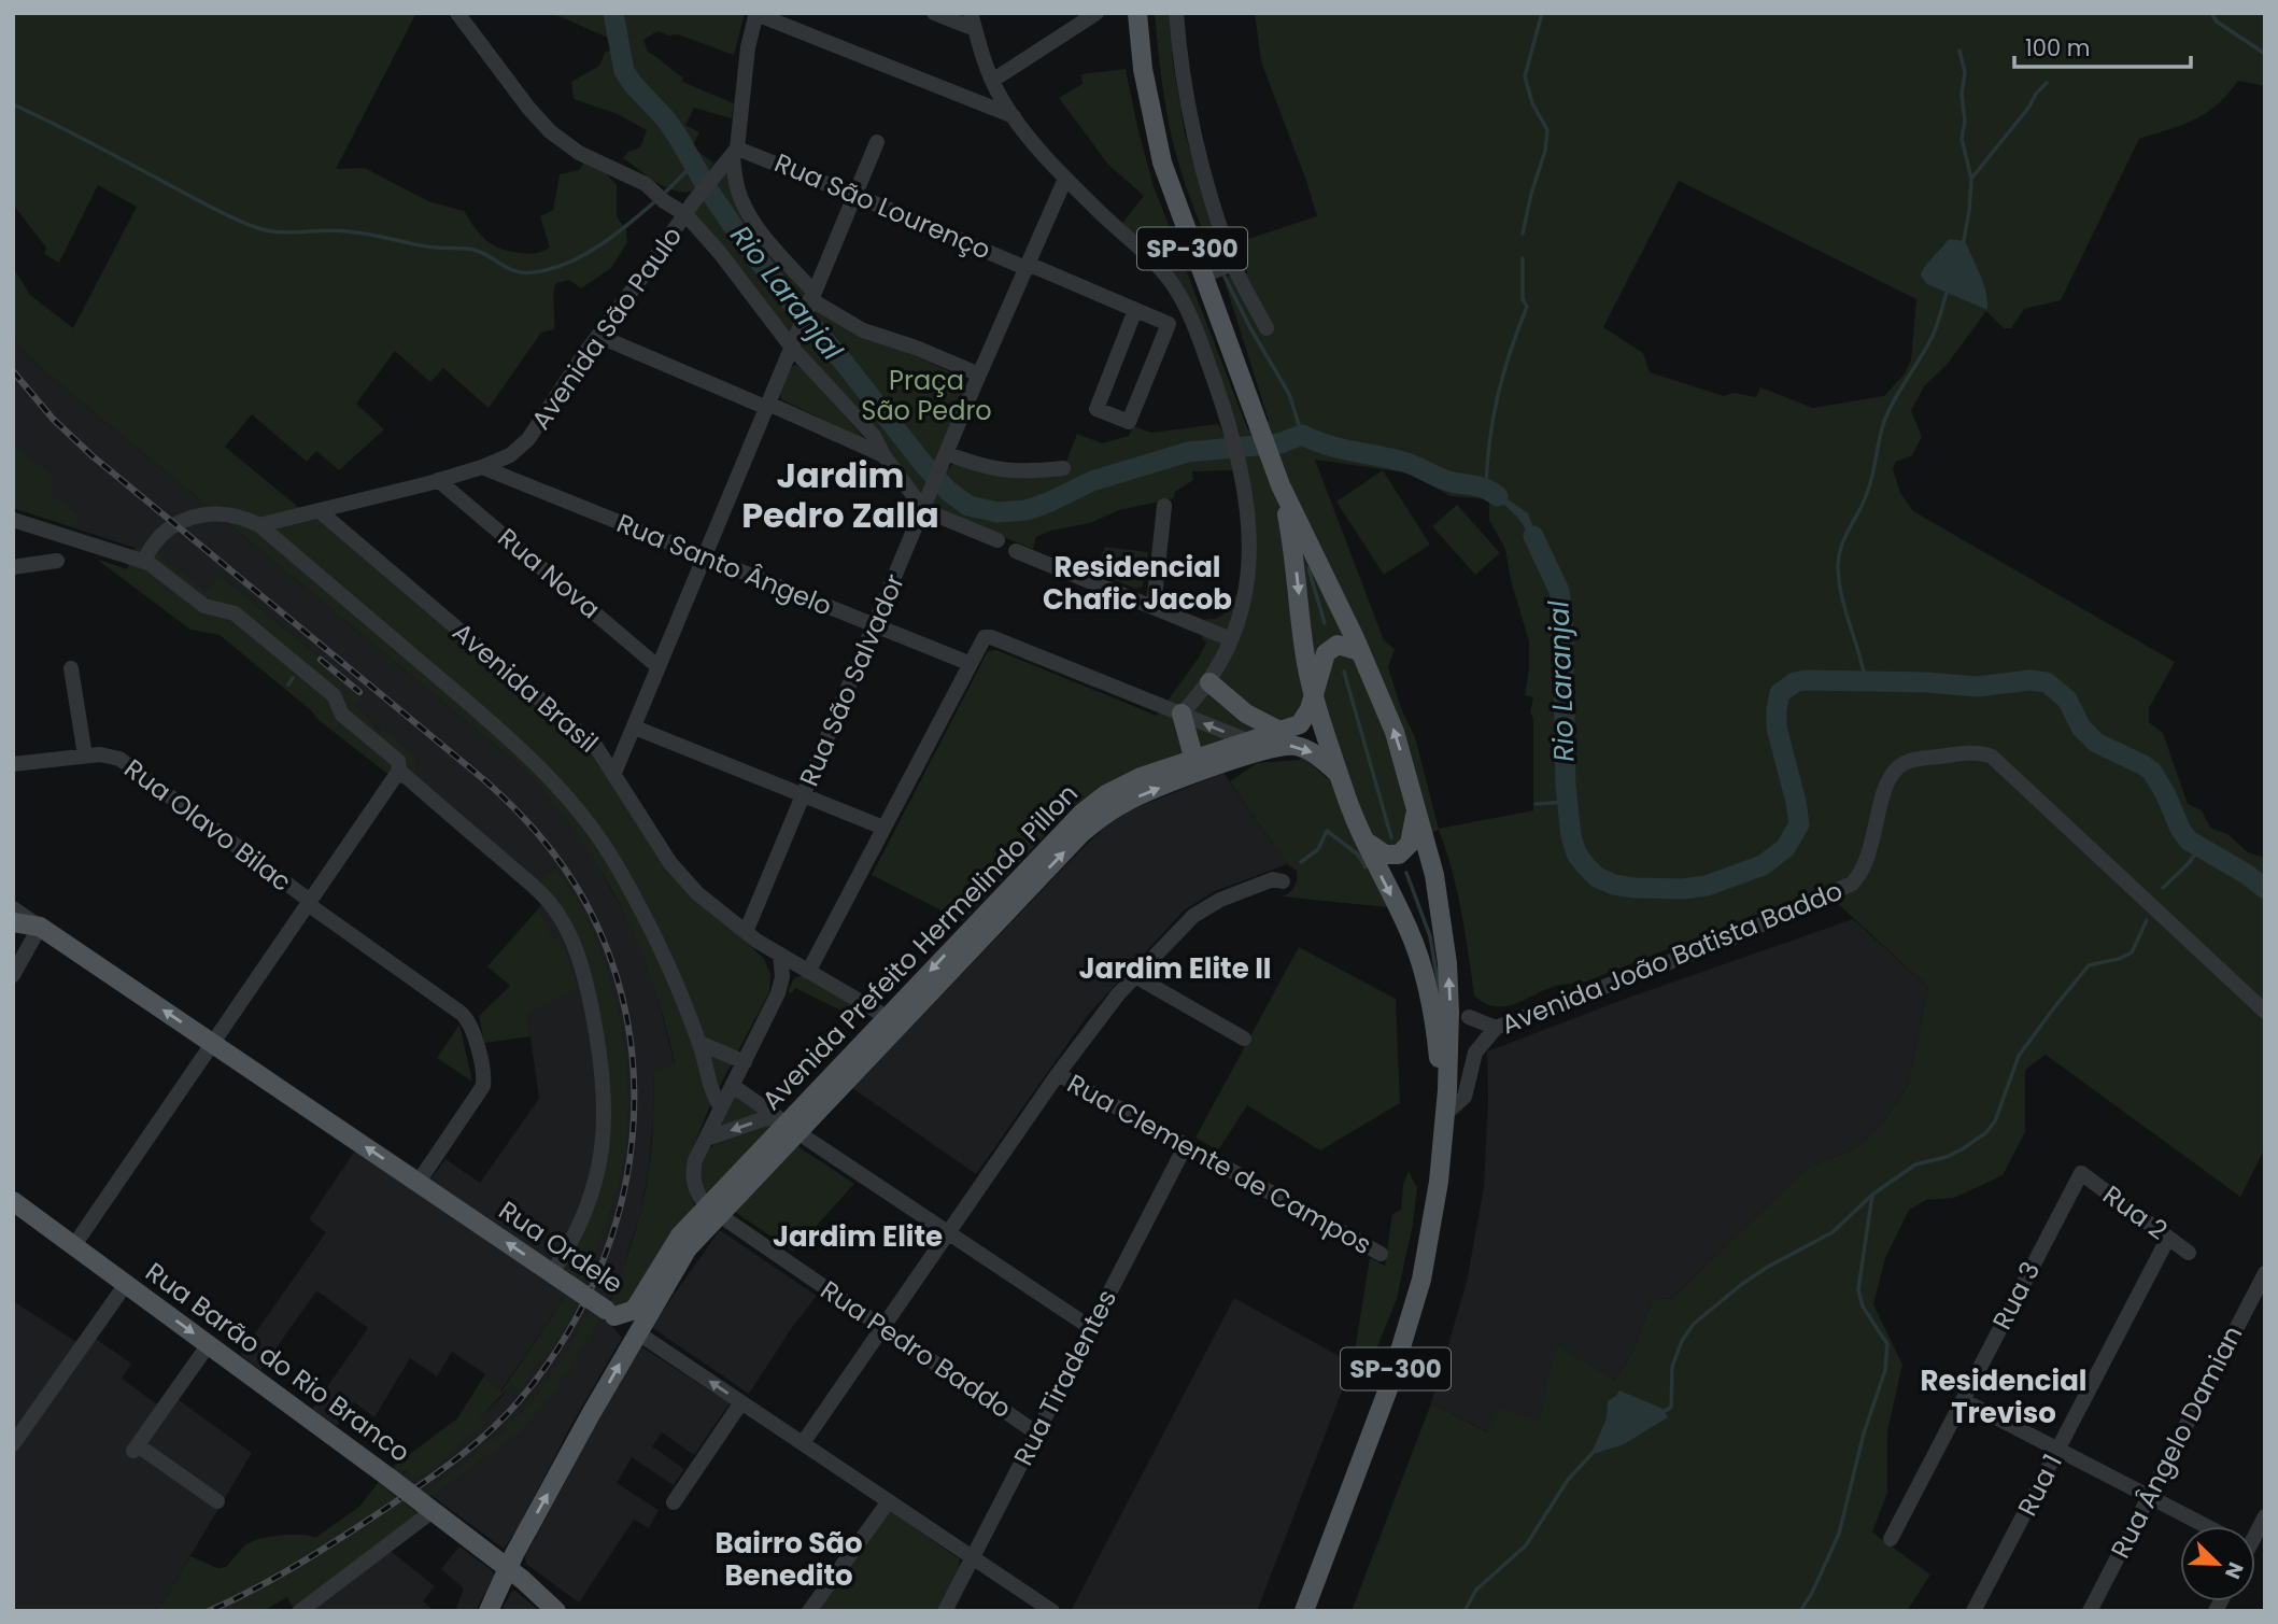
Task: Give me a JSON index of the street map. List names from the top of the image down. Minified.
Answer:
{"streets":{"main road":["SP-300","Avenida Prefeito Hermelindo Pillon","Rua Ordele","Rua Barão do Rio Branco"],"street":["Rua São Lourenço","Avenida São Paulo","Rua Santo Ângelo","Rua Nova","Rua São Salvador","Avenida Brasil","Rua Olavo Bilac","Avenida João Batista Baddo","Rua Clemente de Campos","Rua 2","Rua 3","Rua Pedro Baddo","Rua Tiradentes","Rua Ângelo Damian","Rua 1"]},"crossings":[["Rua São Lourenço","Avenida São Paulo"],["Rua São Lourenço","Rua São Salvador"],["SP-300","Avenida Prefeito Hermelindo Pillon"],["SP-300","Avenida João Batista Baddo"],["Avenida São Paulo","Rua Santo Ângelo"],["Avenida São Paulo","Rua Nova"],["Avenida São Paulo","Avenida Brasil"],["Rua Santo Ângelo","Rua São Salvador"],["Rua São Salvador","Avenida Brasil"],["Avenida Brasil","Avenida Prefeito Hermelindo Pillon"],["Rua Olavo Bilac","Rua Ordele"],["Avenida Prefeito Hermelindo Pillon","Rua Ordele"],["Avenida Prefeito Hermelindo Pillon","Rua Pedro Baddo"],["Avenida Prefeito Hermelindo Pillon","Rua Barão do Rio Branco"],["Rua Clemente de Campos","Rua Tiradentes"],["Rua 2","Rua 3"],["Rua 2","Rua 1"],["Rua Ordele","Rua Tiradentes"],["Rua Pedro Baddo","Rua Tiradentes"]],"one_way":["Rua Ordele"],"districts":["Jardim Pedro Zalla","Residencial Chafic Jacob","Jardim Elite II","Jardim Elite","Residencial Treviso","Bairro São Benedito"],"water":["Rio Laranjal"],"parks":["Praça São Pedro"],"scale_bar":"100 m","north":"bottom right"}
